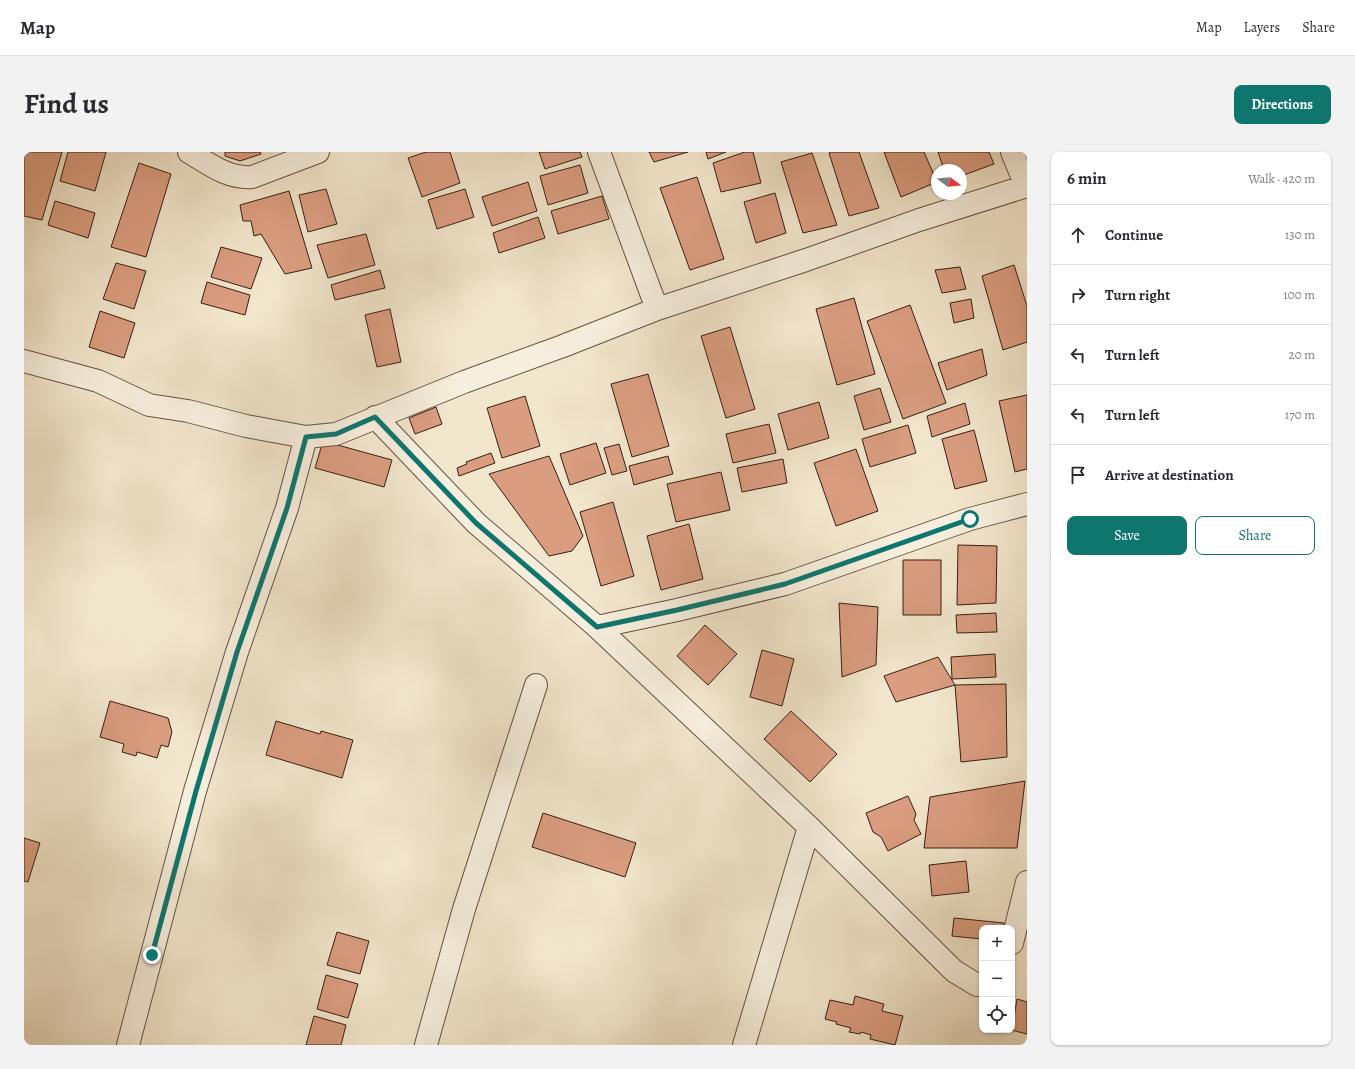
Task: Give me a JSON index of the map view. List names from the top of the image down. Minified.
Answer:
{"north":"right","page":{"header":"Map","nav":["Map","Layers","Share"],"title":"Find us","buttons":["Directions",["Save","Share"]],"heading":["6 min","Walk · 420 m"],"list":[["Continue","130 m"],["Turn right","100 m"],["Turn left","20 m"],["Turn left","170 m"],"Arrive at destination"],"map_buttons":["+","−"]}}
